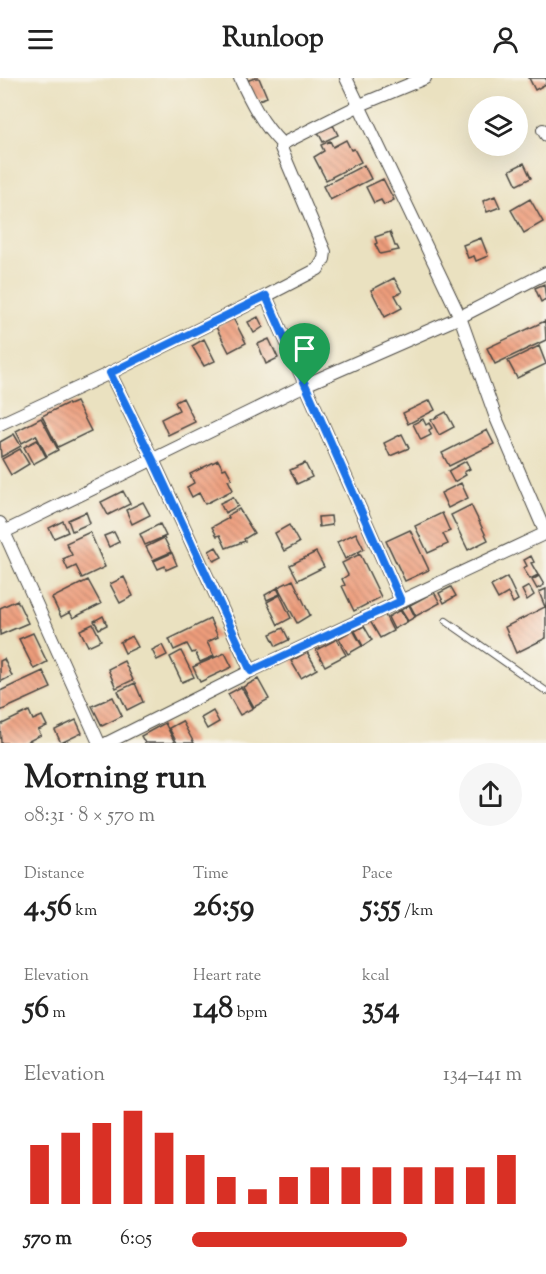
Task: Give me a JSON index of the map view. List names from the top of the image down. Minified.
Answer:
{"page":{"header":"Runloop","heading":["Morning run","08:31 · 8 × 570 m"],"stats":[["Distance","4.56 km"],["Time","26:59"],["Pace","5:55 /km"],["Elevation","56 m"],["Heart rate","148 bpm"],["kcal","354"]],"chart":["Elevation","134–141 m"],"list":[{"name":"570 m","note":"6:05"}]}}
